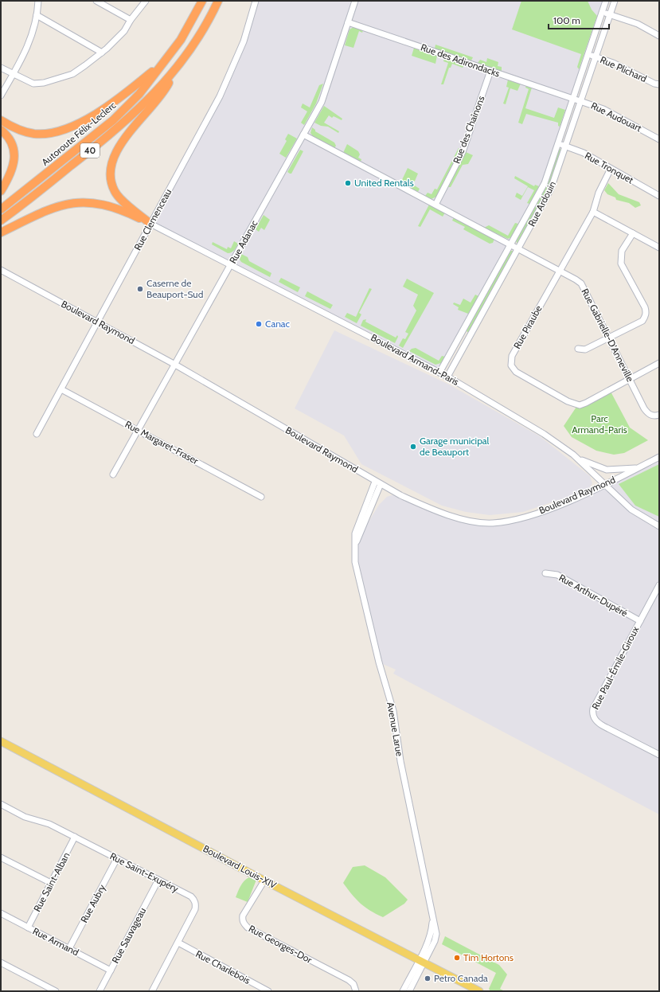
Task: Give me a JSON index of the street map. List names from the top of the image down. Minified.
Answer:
{"streets":{"highway":["Autoroute Félix-Leclerc","40"],"main road":["Boulevard Louis-XIV"],"street":["Rue des Adirondacks","Rue Plichard","Rue Audouart","Rue des Chaînons","Rue Tronquet","Rue Ardouin","Rue Clemenceau","Rue Adanac","Boulevard Raymond","Rue Piraube","Rue Gabrielle-D'Anneville","Boulevard Armand-Paris","Rue Margaret-Fraser","Rue Arthur-Dupéré","Rue Paul-Émile-Giroux","Avenue Larue","Rue Saint-Exupéry","Rue Saint-Alban","Rue Aubry","Rue Sauvageau","Rue Armand","Rue Georges-Dor","Rue Charlebois"]},"crossings":[["Rue des Adirondacks","Rue Audouart"],["Rue des Adirondacks","Rue des Chaînons"],["Rue des Adirondacks","Rue Ardouin"],["Rue des Adirondacks","Rue Adanac"],["Rue Plichard","Rue Ardouin"],["Rue Audouart","Rue Ardouin"],["Rue des Chaînons","Rue Gabrielle-D'Anneville"],["Rue Tronquet","Rue Ardouin"],["Rue Tronquet","Rue Piraube"],["Rue Ardouin","Rue Gabrielle-D'Anneville"],["Rue Ardouin","Boulevard Armand-Paris"],["Rue Clemenceau","Boulevard Raymond"],["Rue Clemenceau","Boulevard Armand-Paris"],["Rue Clemenceau","Rue Margaret-Fraser"],["Rue Adanac","Boulevard Raymond"],["Rue Adanac","Rue Gabrielle-D'Anneville"],["Rue Adanac","Boulevard Armand-Paris"],["Rue Adanac","Rue Margaret-Fraser"],["Boulevard Raymond","Boulevard Armand-Paris"],["Boulevard Raymond","Avenue Larue"],["Rue Piraube","Rue Gabrielle-D'Anneville"],["Rue Arthur-Dupéré","Rue Paul-Émile-Giroux"],["Avenue Larue","Boulevard Louis-XIV"],["Boulevard Louis-XIV","Rue Georges-Dor"],["Rue Saint-Exupéry","Rue Saint-Alban"],["Rue Saint-Exupéry","Rue Aubry"],["Rue Saint-Exupéry","Rue Sauvageau"],["Rue Saint-Exupéry","Rue Charlebois"],["Rue Saint-Alban","Rue Armand"],["Rue Aubry","Rue Armand"],["Rue Sauvageau","Rue Armand"]],"parks":["Parc Armand-Paris"],"places":["United Rentals","Caserne de Beauport-Sud","Canac","Garage municipal de Beauport","Tim Hortons","Petro Canada"],"scale_bar":"100 m"}
